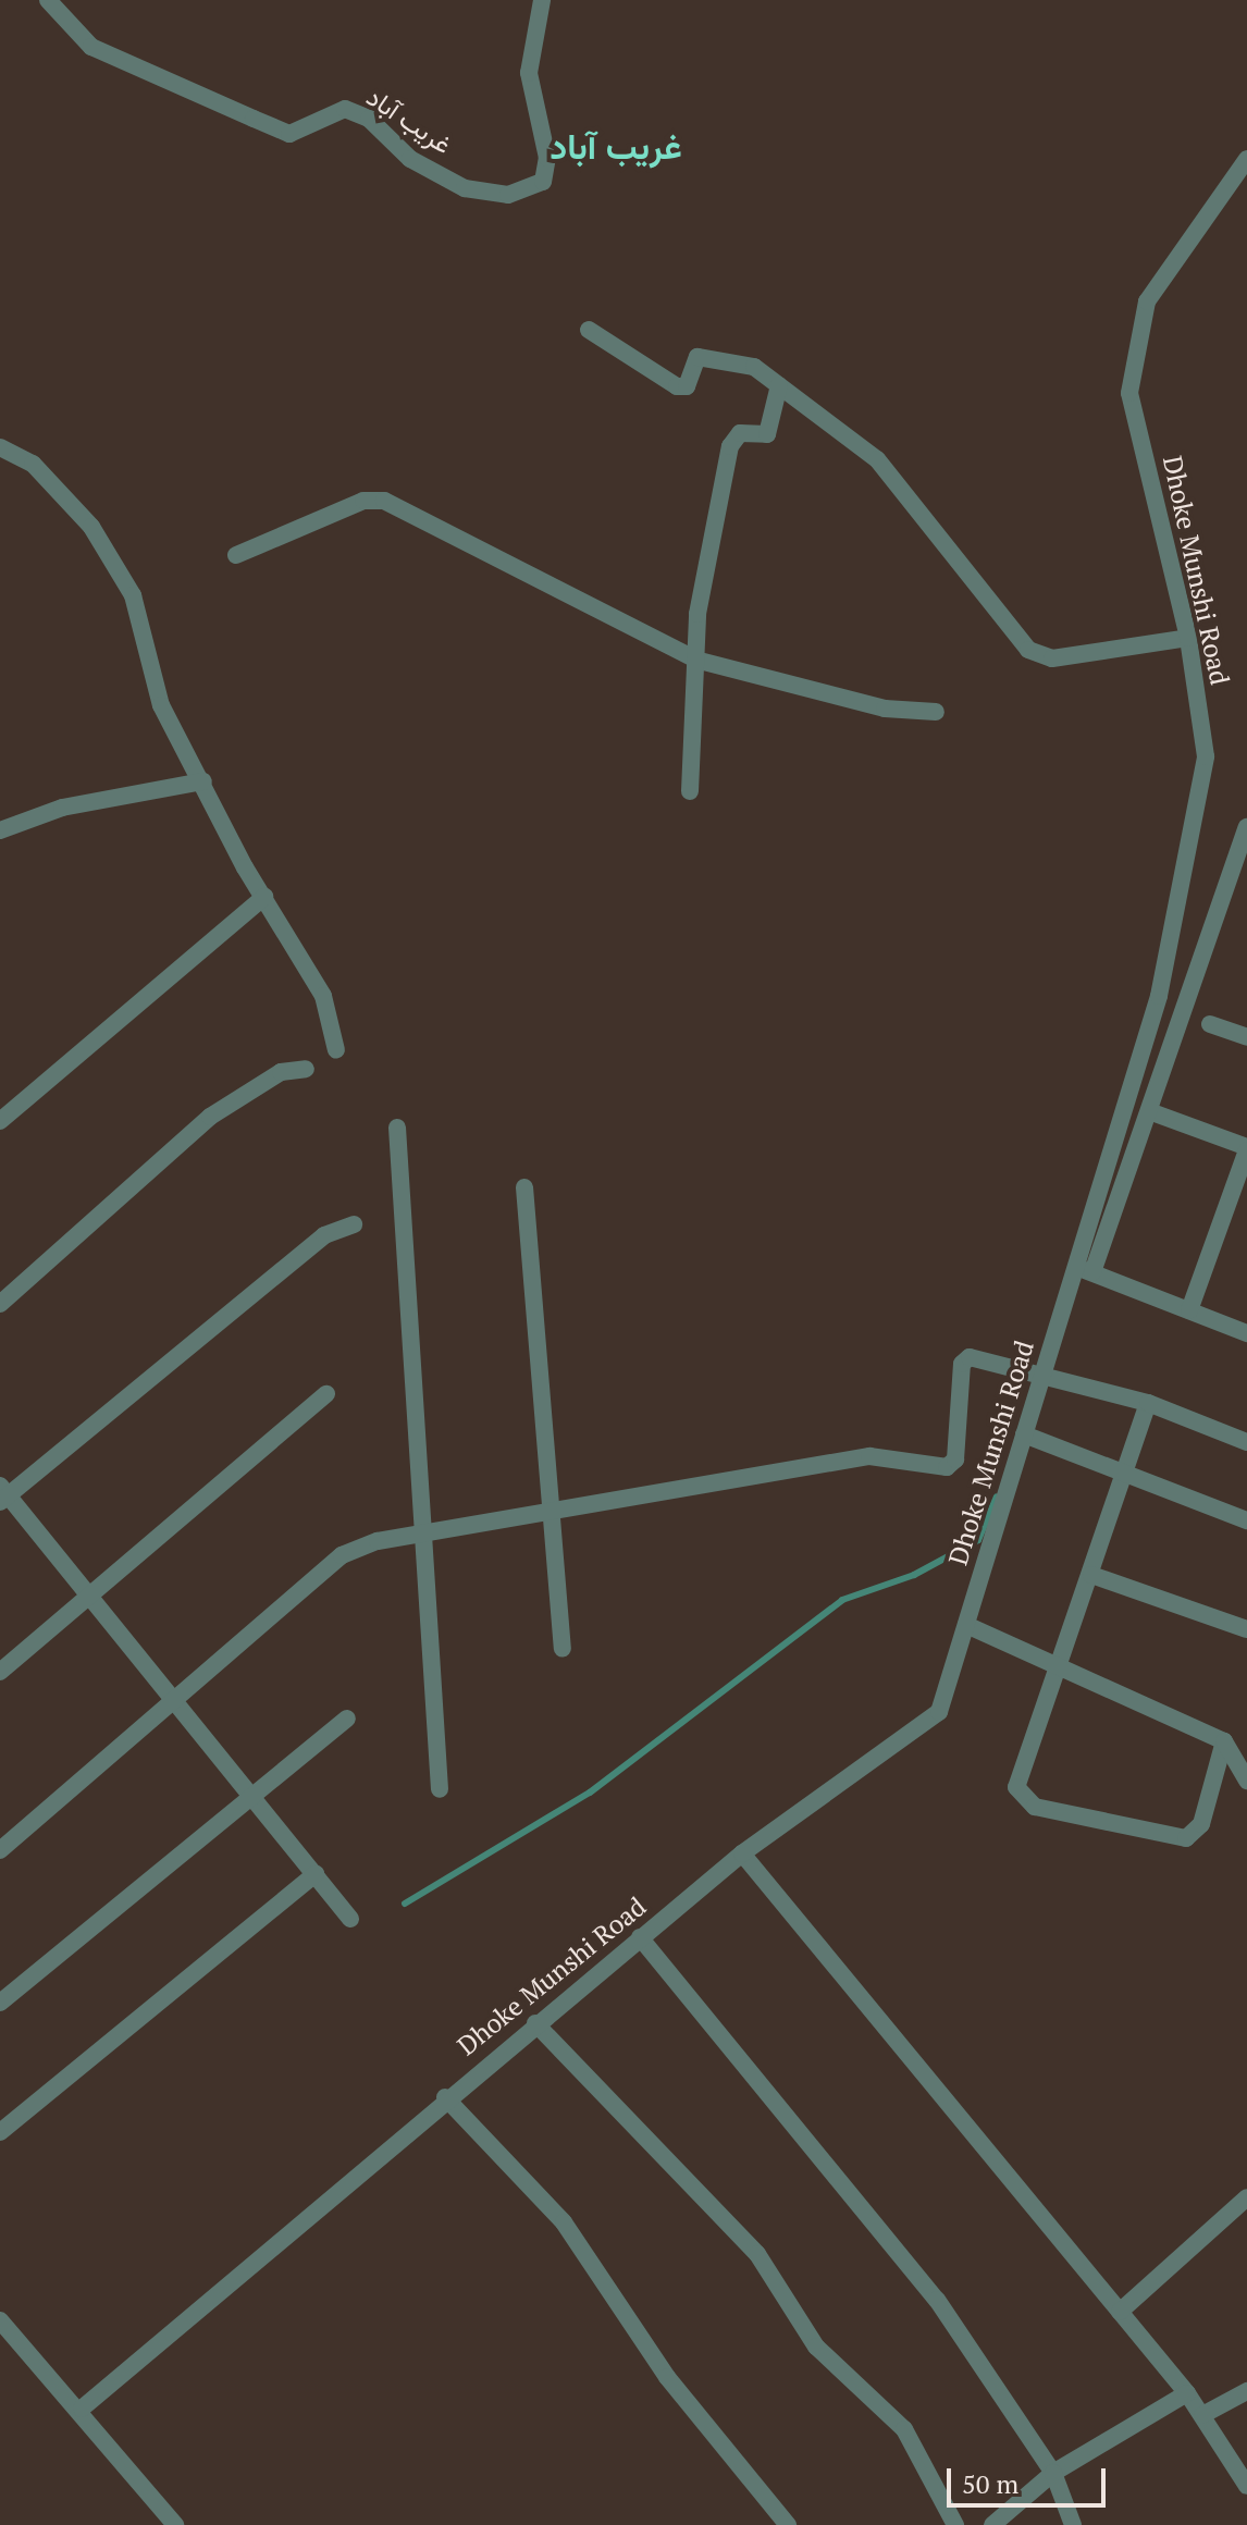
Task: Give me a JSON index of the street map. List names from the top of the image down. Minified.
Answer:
{"streets":{"street":["غریب آباد","Dhoke Munshi Road"]},"districts":["غریب آباد"],"scale_bar":"50 m"}
